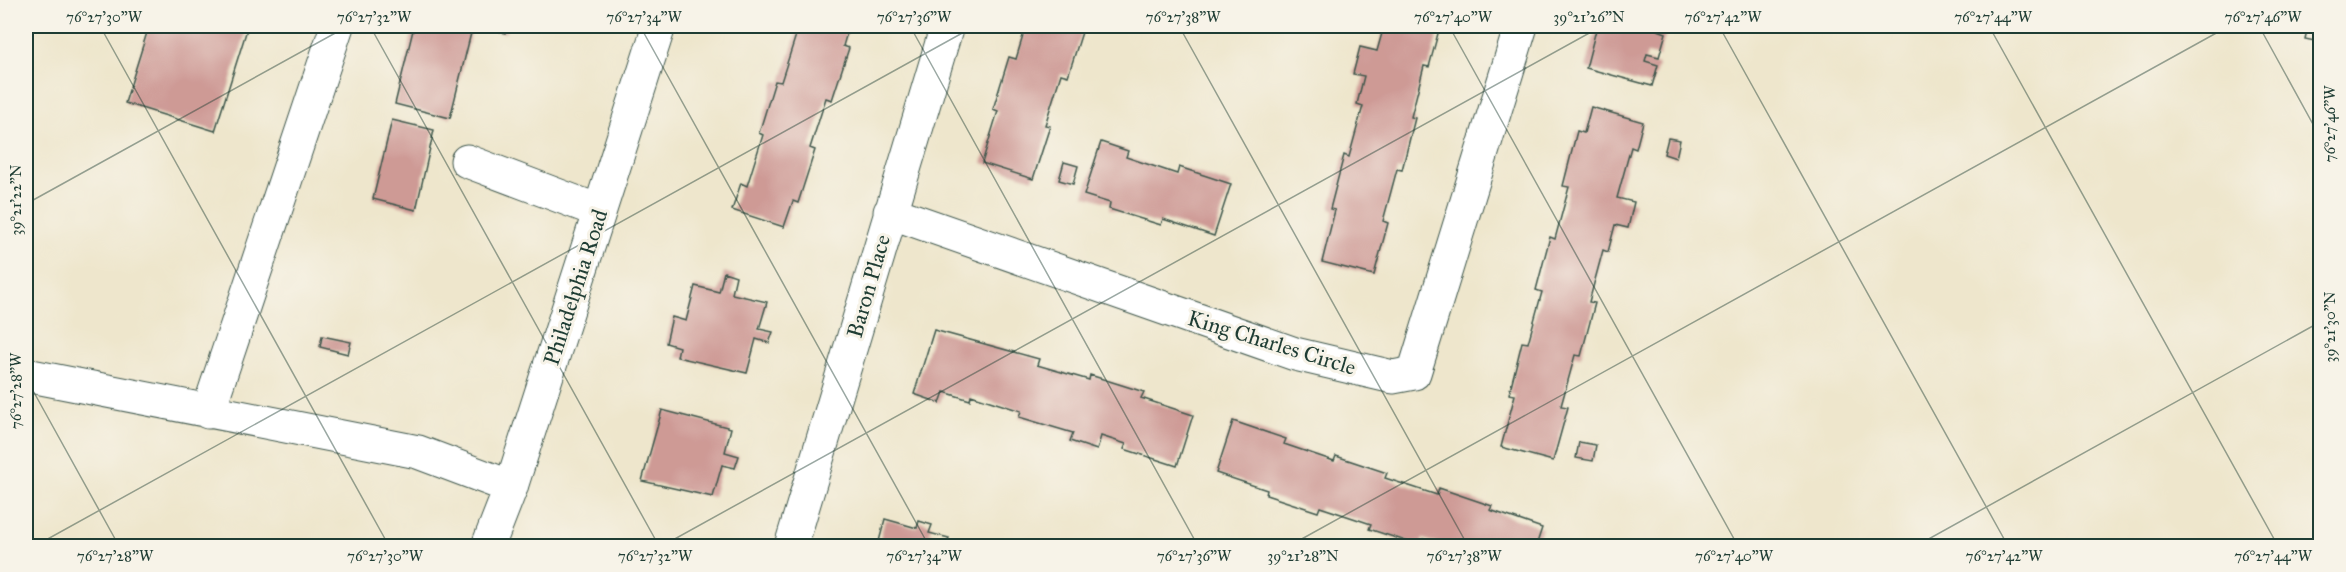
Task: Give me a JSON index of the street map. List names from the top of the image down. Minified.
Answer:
{"streets":{"street":["Baron Place","Philadelphia Road","King Charles Circle"]},"crossings":[["Baron Place","King Charles Circle"]],"coordinates":["76°27'30\"W","76°27'32\"W","76°27'34\"W","76°27'36\"W","76°27'38\"W","76°27'40\"W","39°21'26\"N","76°27'42\"W","76°27'44\"W","76°27'46\"W","39°21'22\"N","39°21'30\"N","76°27'28\"W","39°21'28\"N"]}
